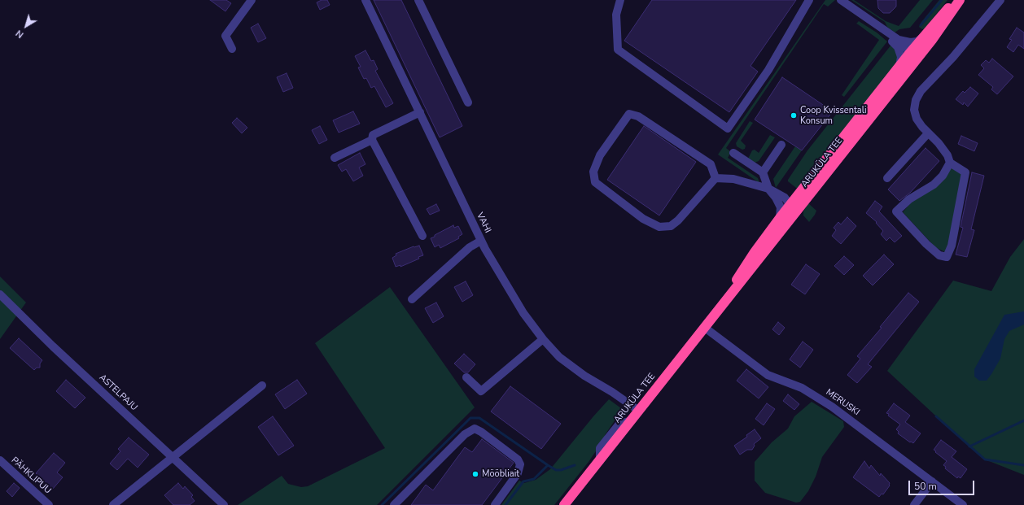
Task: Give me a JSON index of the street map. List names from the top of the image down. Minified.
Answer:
{"streets":{"highway":["ARUKÜLA TEE"],"street":["VAHI","ASTELPAJU","MERUSKI","PÄHKLIPUU"]},"crossings":[["ARUKÜLA TEE","VAHI"],["ARUKÜLA TEE","MERUSKI"]],"places":["Coop Kvissentali Konsum","Mööbliait"],"scale_bar":"50 m","north":"bottom left"}
